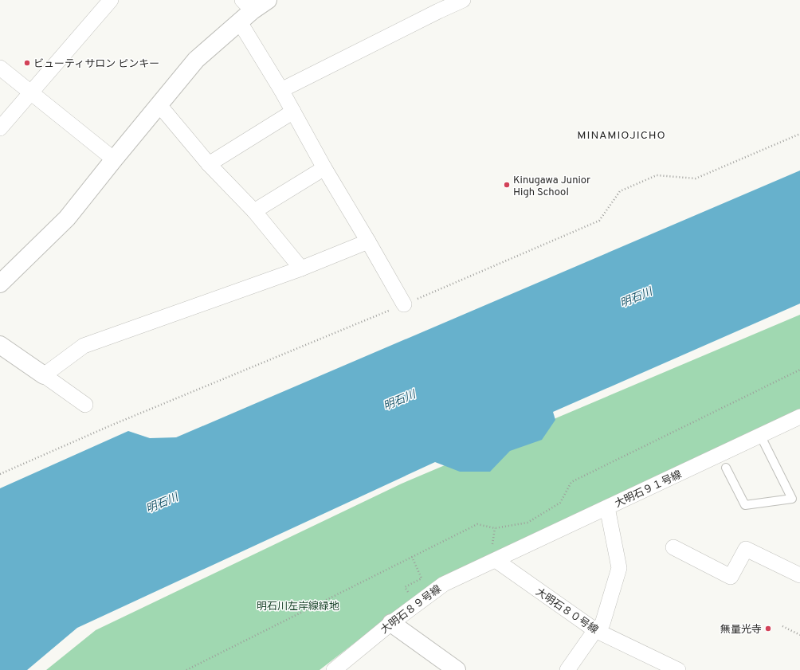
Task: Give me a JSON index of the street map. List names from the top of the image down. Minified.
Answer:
{"streets":{"street":["大明石９１号線","大明石８９号線","大明石８０号線"]},"crossings":[["大明石９１号線","大明石８９号線"],["大明石９１号線","大明石８０号線"],["大明石８９号線","大明石８０号線"]],"districts":["MINAMIOJICHO"],"water":["明石川"],"parks":["明石川左岸線緑地"],"places":["ビューティサロン ピンキー","Kinugawa Junior High School","無量光寺"]}
